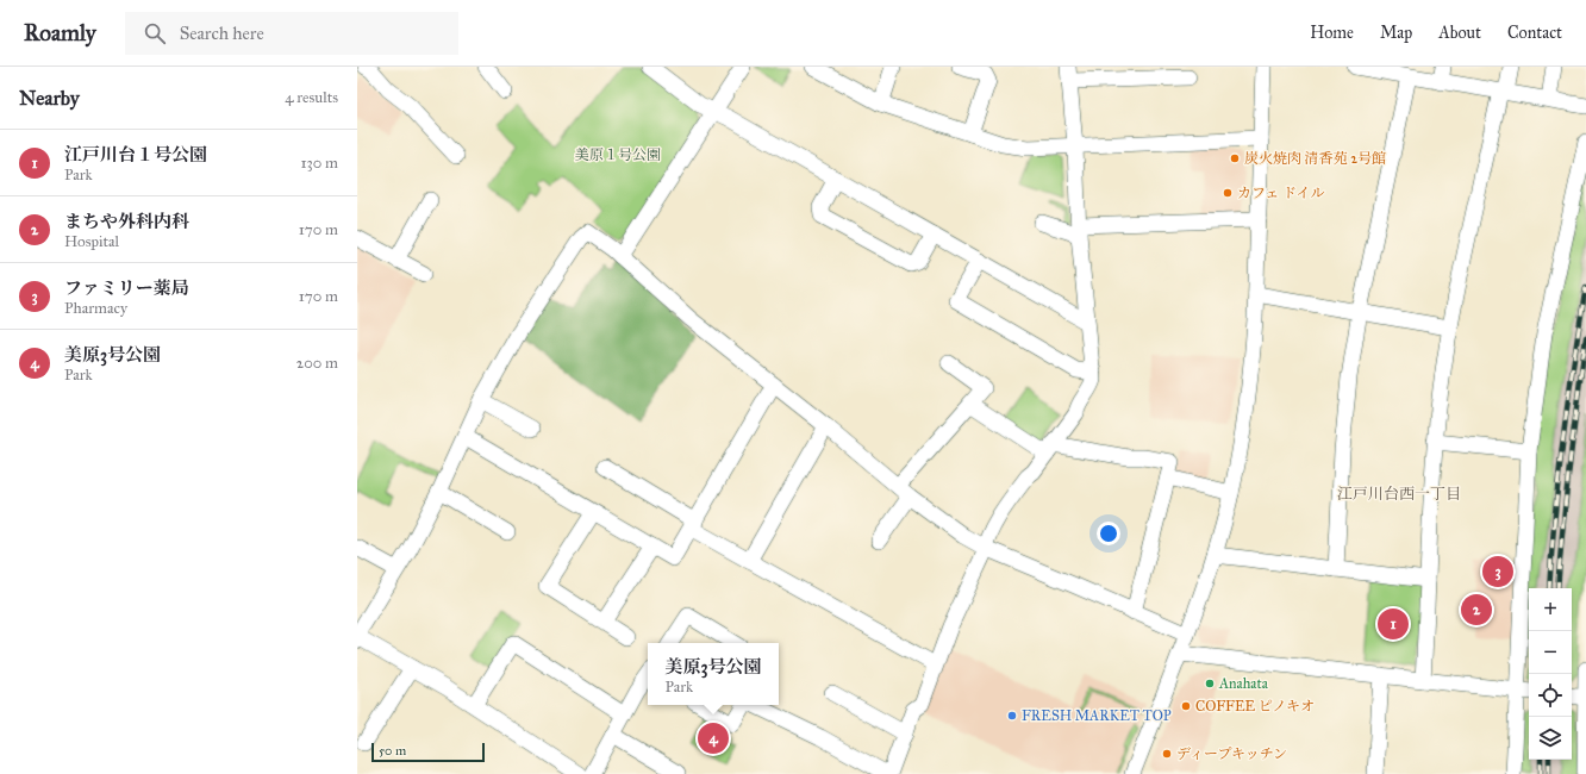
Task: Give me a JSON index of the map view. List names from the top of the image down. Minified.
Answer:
{"districts":["江戸川台西一丁目"],"parks":["美原１号公園"],"places":["炭火焼肉 清香苑 2号館","カフェ ドイル","Anahata","COFFEE ピノキオ","FRESH MARKET TOP","ディープキッチン"],"scale_bar":"50 m","page":{"header":"Roamly","search":"Search here","nav":["Home","Map","About","Contact"],"heading":["Nearby","4 results"],"list":[{"mark":"1","name":"江戸川台１号公園","note":"Park","value":"130 m"},{"mark":"2","name":"まちや外科内科","note":"Hospital","value":"170 m"},{"mark":"3","name":"ファミリー薬局","note":"Pharmacy","value":"170 m"},{"mark":"4","name":"美原3号公園","note":"Park","value":"200 m"}],"pins":["3","2","1","4"],"map_buttons":["+","−"],"popup":["美原3号公園","Park"],"scale":"50 m"}}
